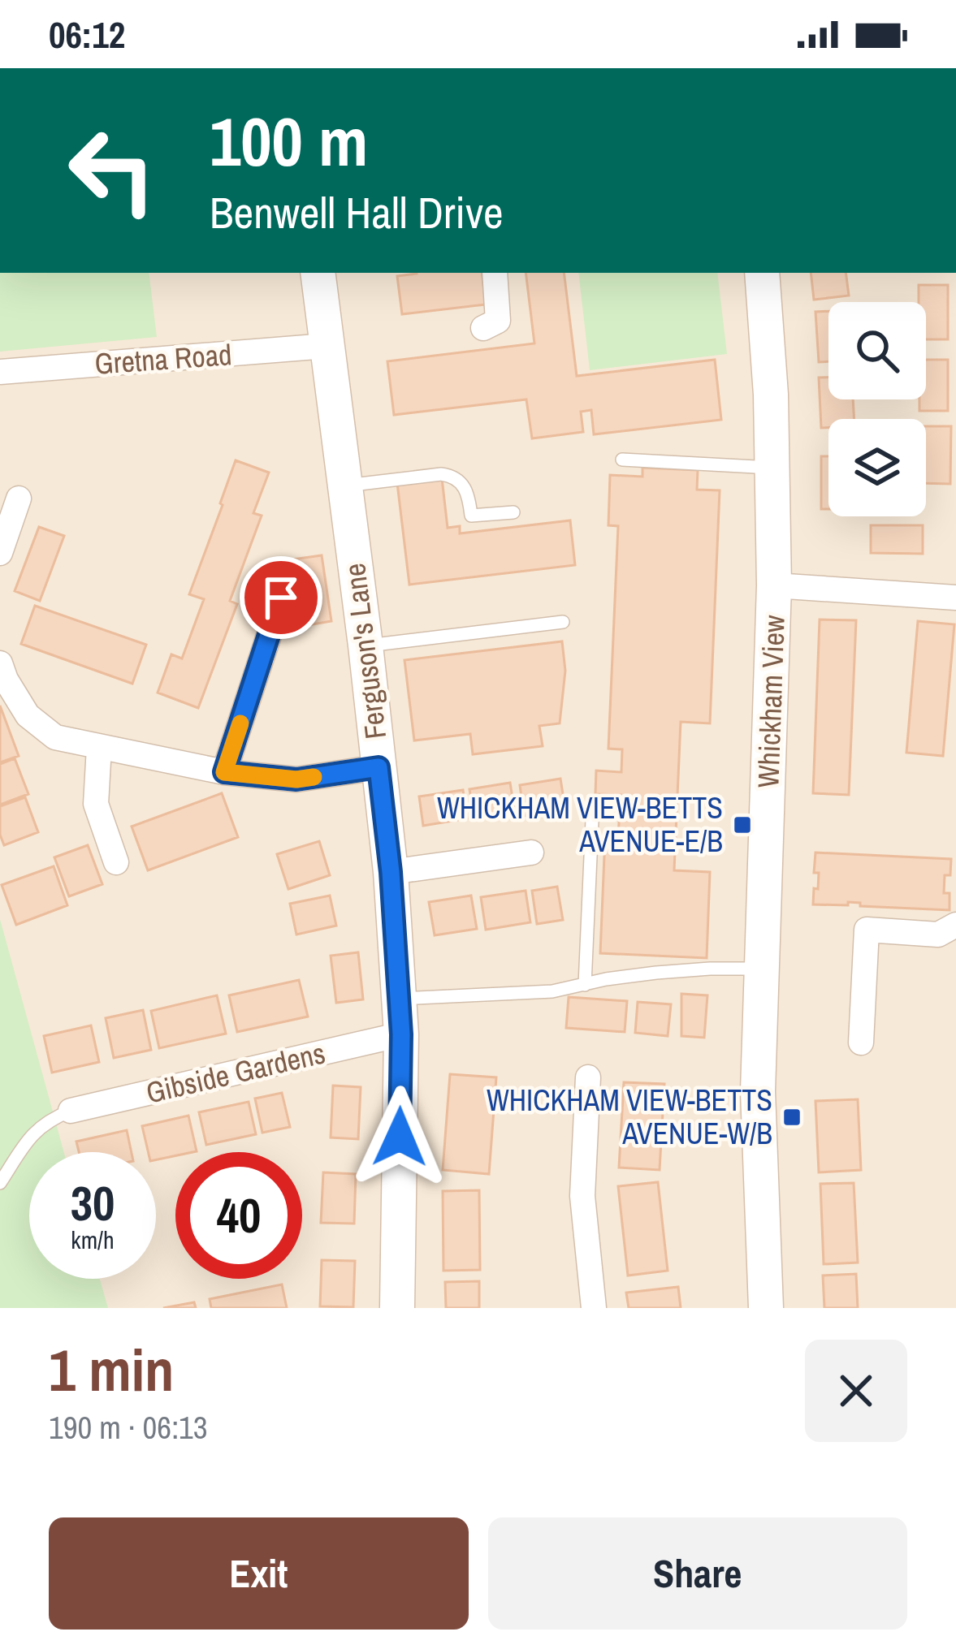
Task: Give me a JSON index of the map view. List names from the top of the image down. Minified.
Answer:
{"streets":{"street":["Gretna Road","Ferguson's Lane","Whickham View","Gibside Gardens"]},"crossings":[["Gretna Road","Ferguson's Lane"],["Ferguson's Lane","Gibside Gardens"]],"places":{"transit":["WHICKHAM VIEW-BETTS AVENUE-E/B","WHICKHAM VIEW-BETTS AVENUE-W/B"]},"page":{"status":"06:12","turn":["100 m","Benwell Hall Drive"],"speed":"30 km/h","limit":"40","heading":["1 min","190 m · 06:13"],"buttons":["Exit","Share"]}}
